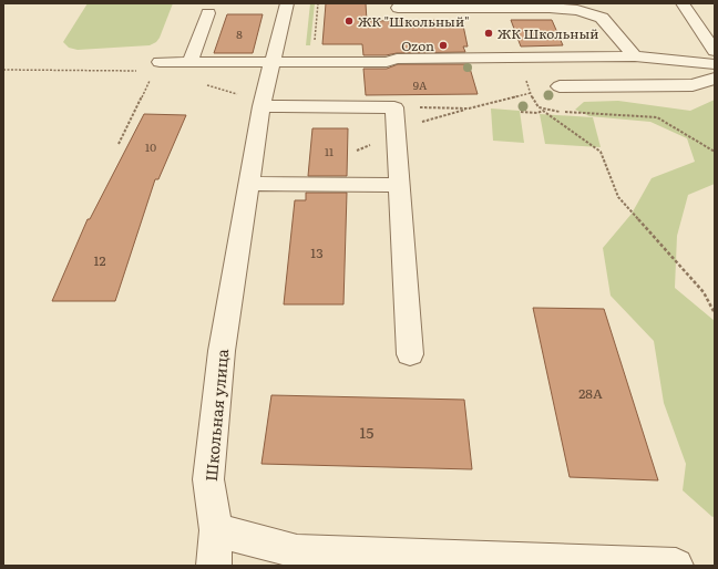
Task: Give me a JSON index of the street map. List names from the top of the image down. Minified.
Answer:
{"streets":{"street":["Школьная улица"]},"places":["ЖК \"Школьный\"","ЖК Школьный","Ozon"],"house_numbers":["8","9А","10","11","13","12","28А","15"]}
